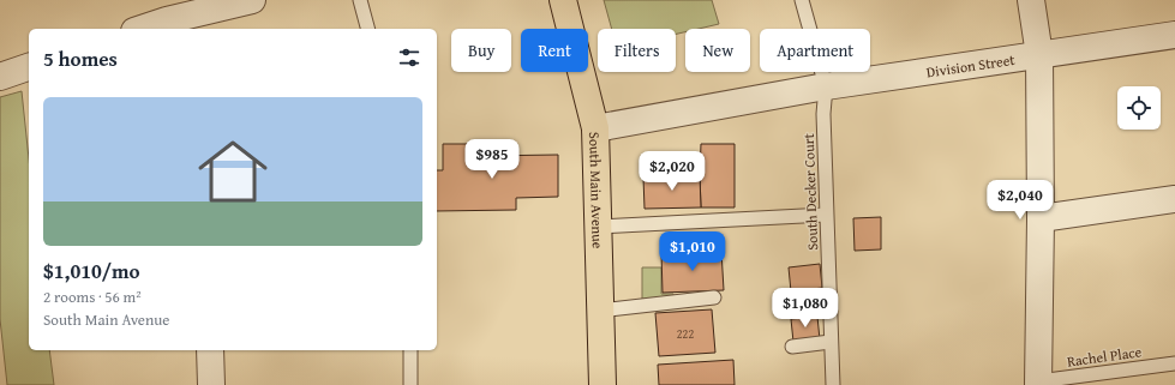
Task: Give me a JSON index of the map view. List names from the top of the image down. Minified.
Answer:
{"streets":{"main road":["South Main Avenue"],"street":["Division Street"],"lane":["South Decker Court","Rachel Place"]},"crossings":[["Division Street","South Main Avenue"],["Division Street","South Decker Court"]],"house_numbers":["222"],"page":{"chip":["Buy","Rent","Filters","New","Apartment"],"heading":"5 homes","list":[{"name":"$1,010/mo","note":"2 rooms · 56 m² · South Main Avenue"}],"price":["$985","$2,020","$2,040","$1,010","$1,080"]}}
